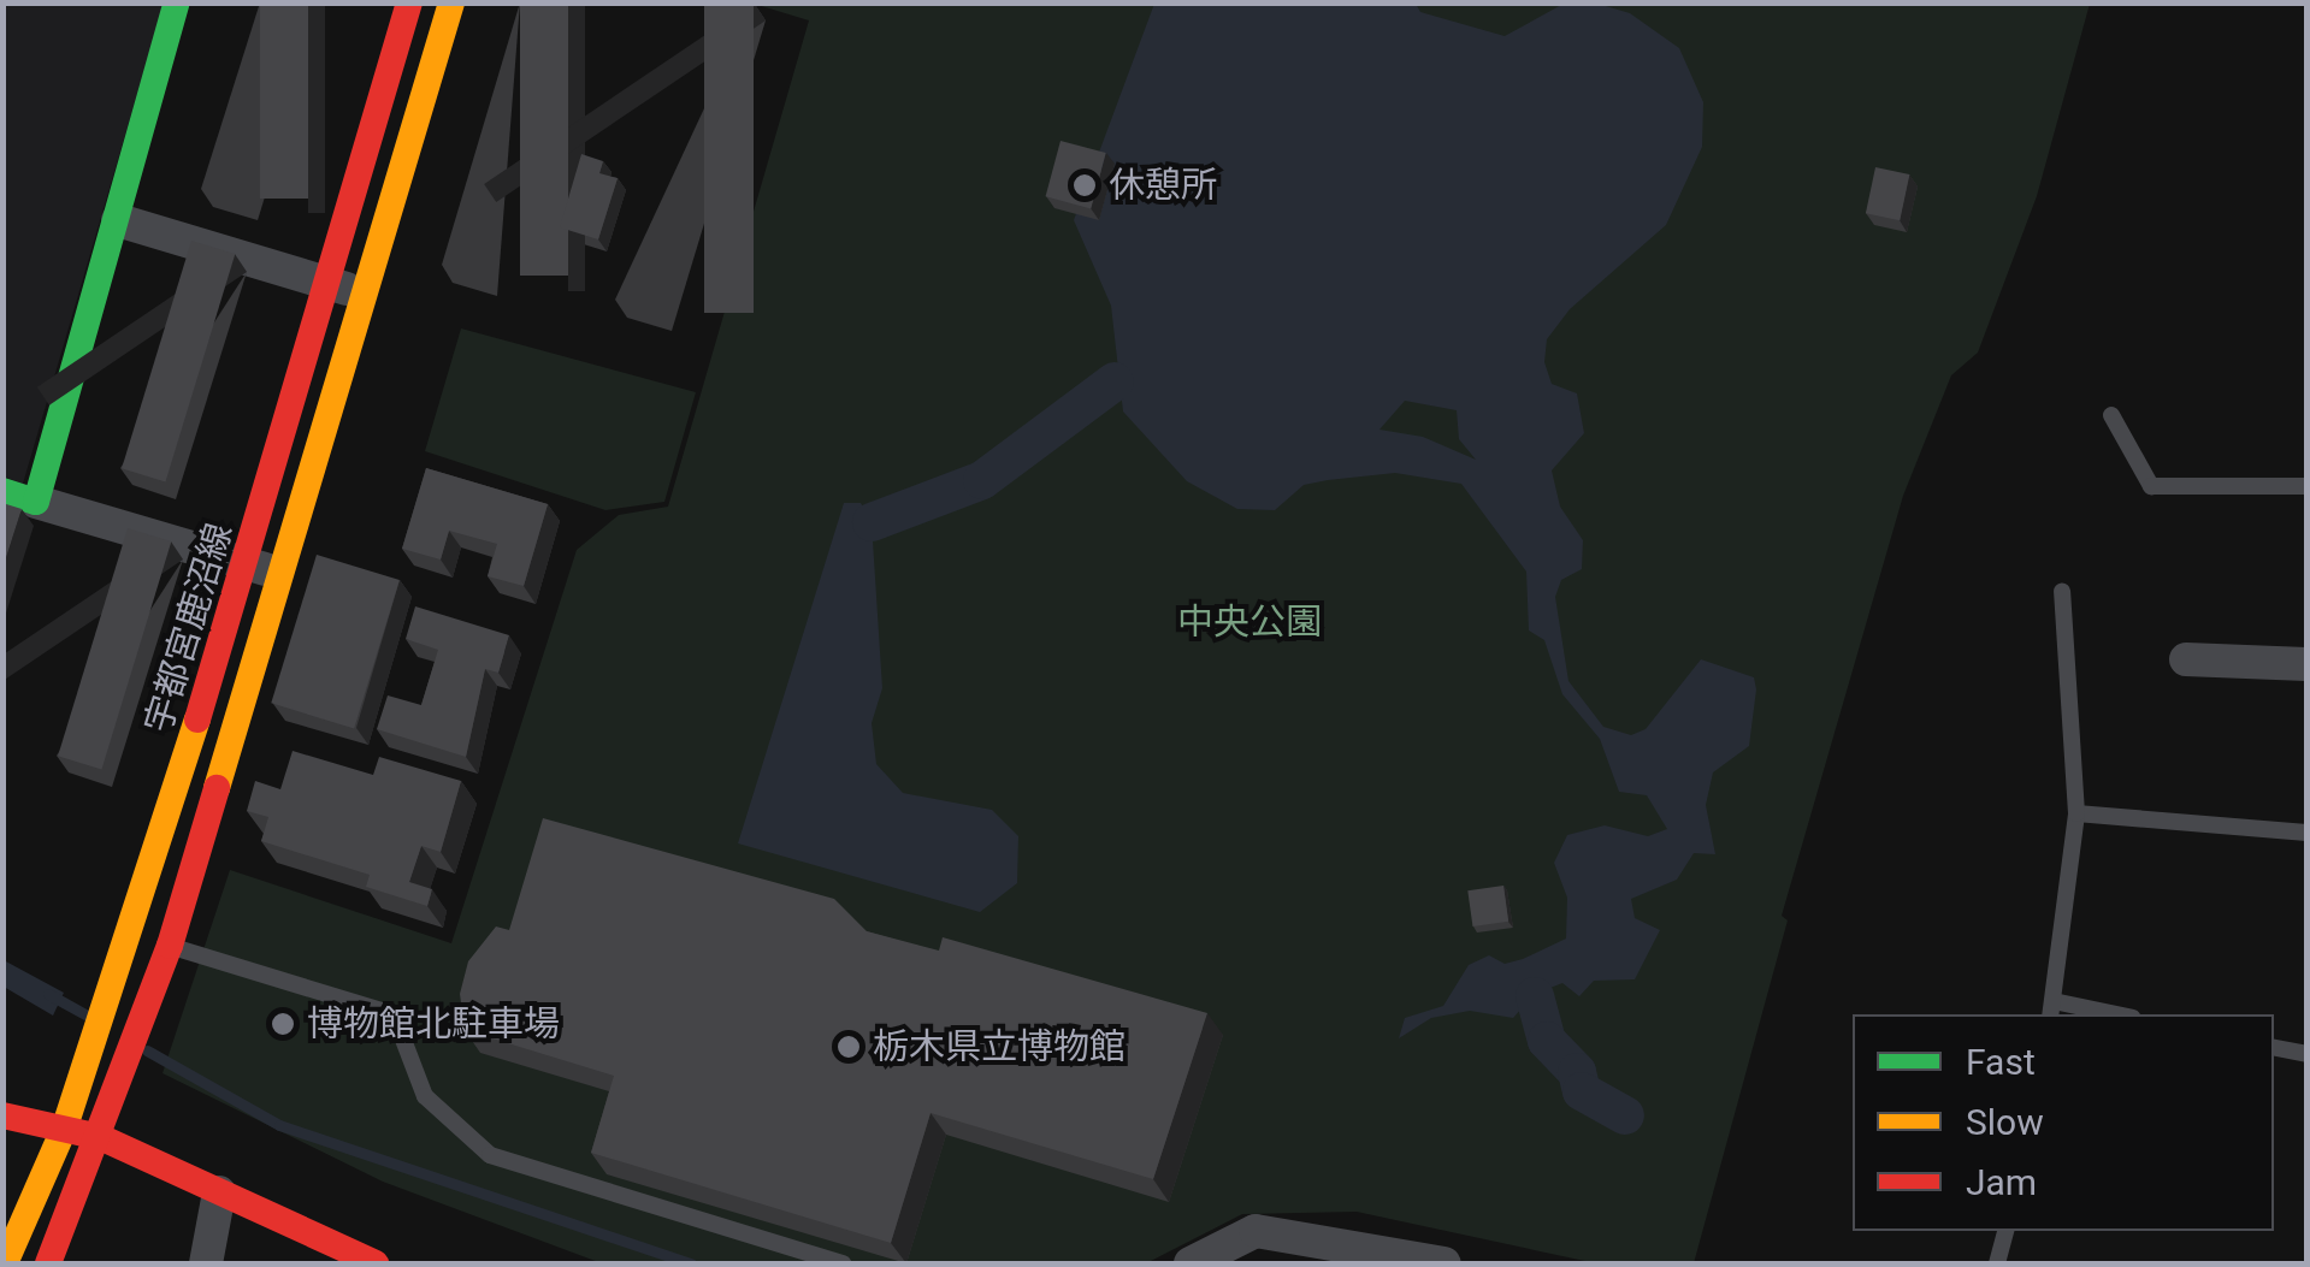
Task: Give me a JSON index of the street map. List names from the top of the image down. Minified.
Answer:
{"streets":{"main road":["宇都宮鹿沼線"]},"parks":["中央公園"],"places":["休憩所","博物館北駐車場","栃木県立博物館"],"legend":["Fast","Slow","Jam"]}
